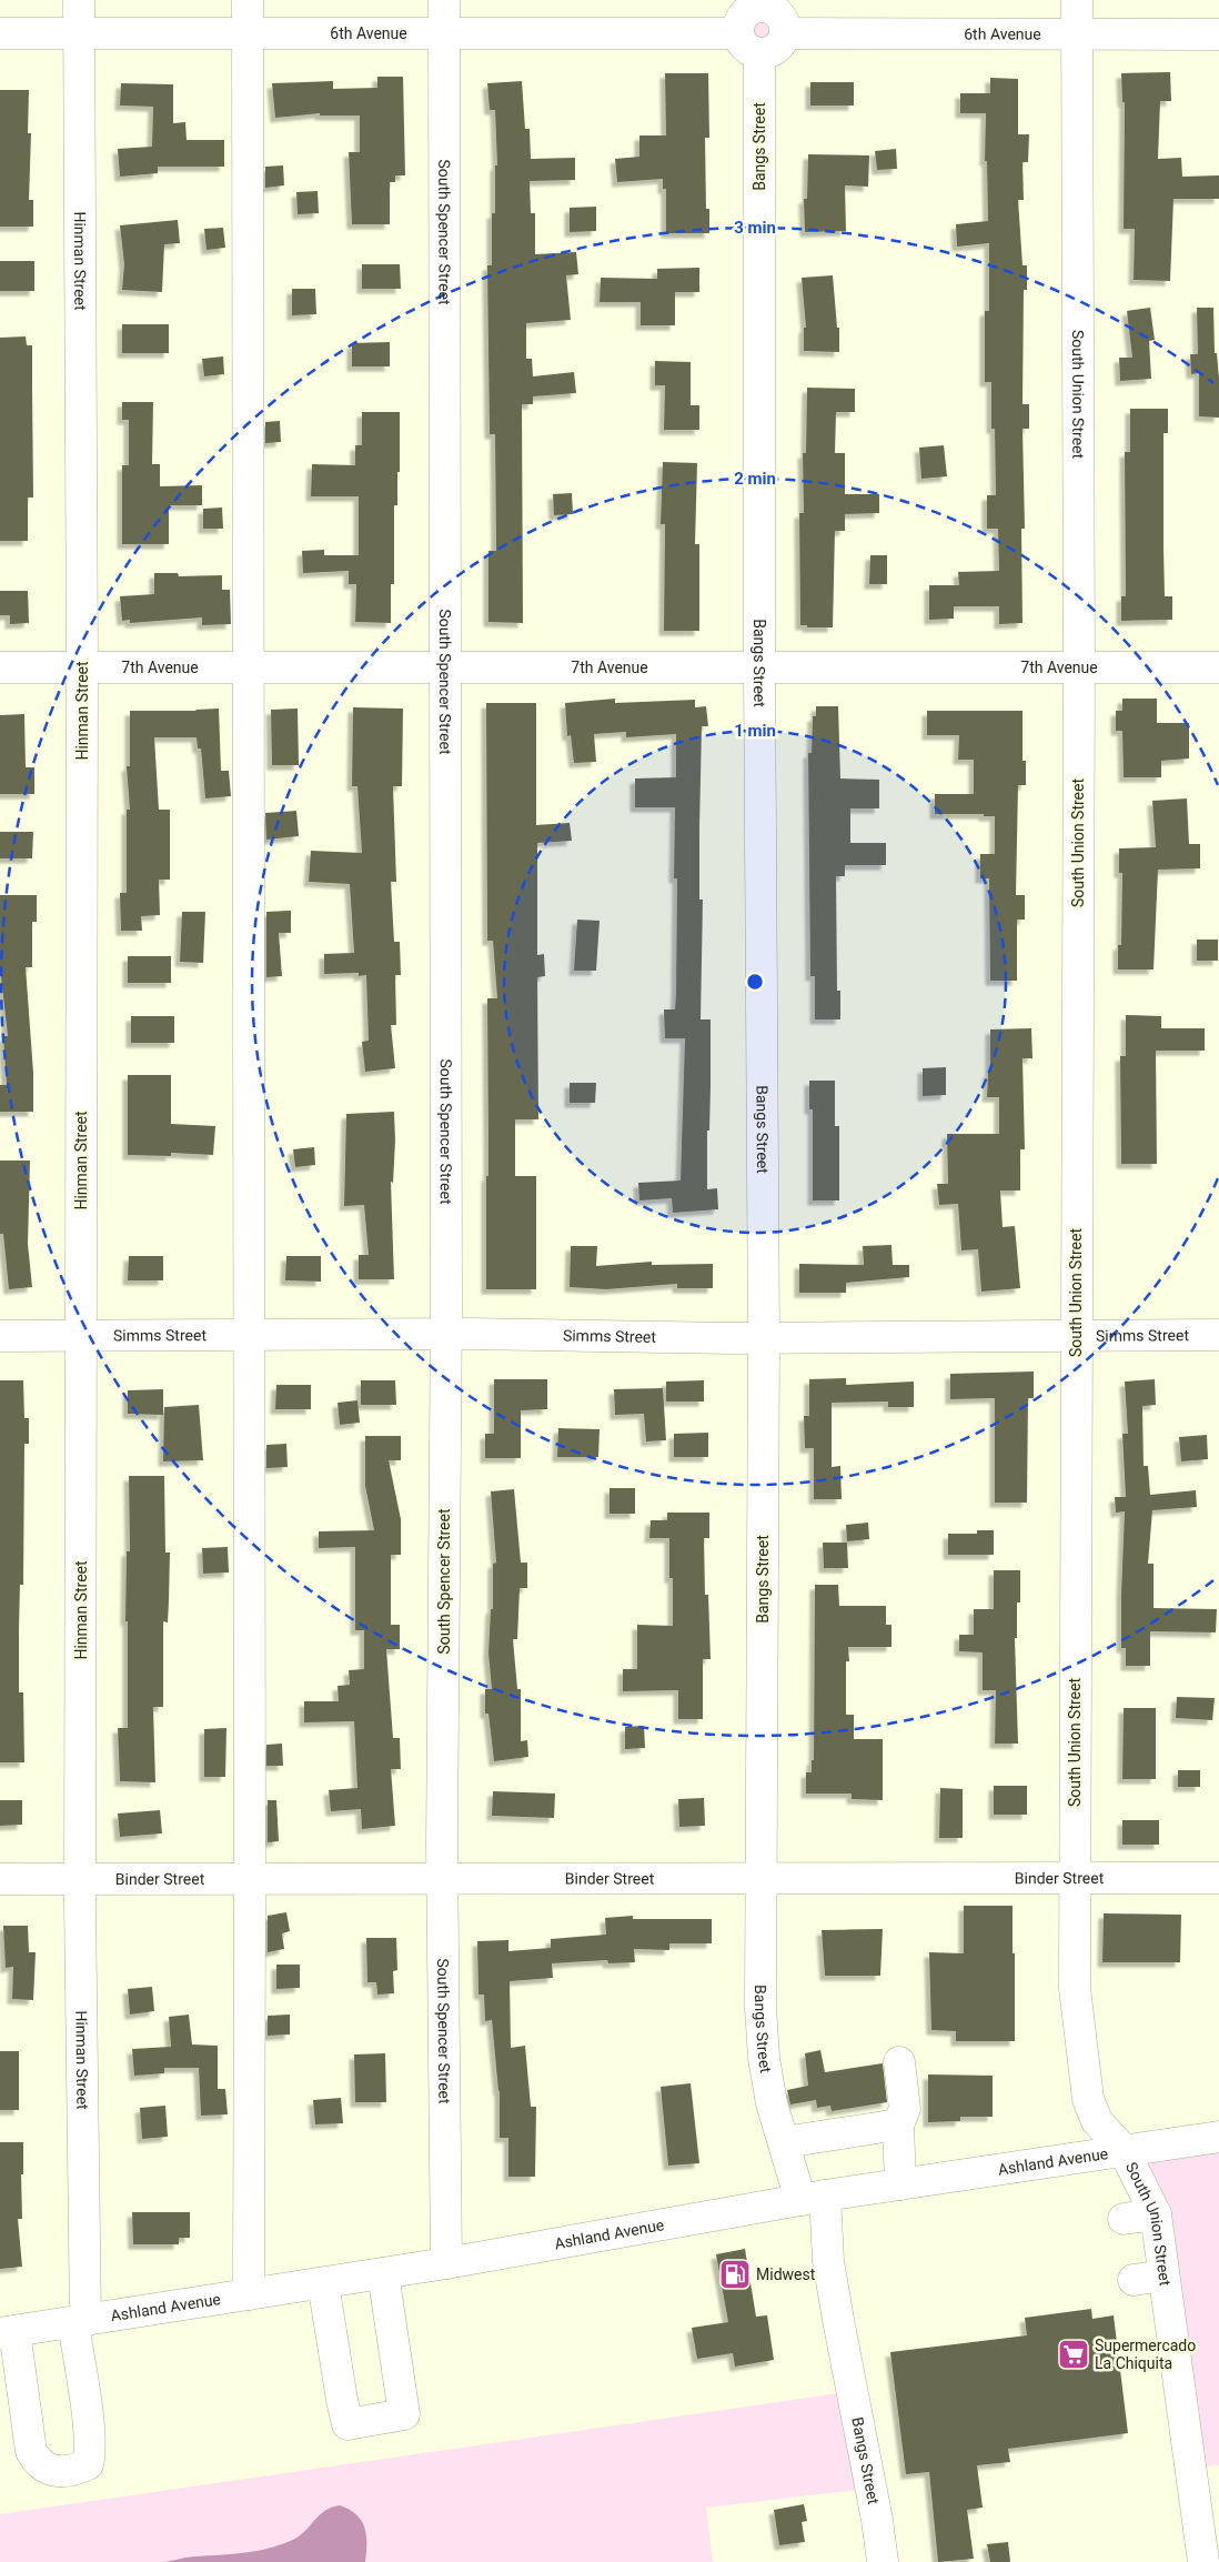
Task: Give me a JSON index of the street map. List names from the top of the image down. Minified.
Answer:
{"streets":{"street":["6th Avenue","Bangs Street","South Spencer Street","Hinman Street","South Union Street","7th Avenue","Simms Street","Binder Street","Ashland Avenue"]},"crossings":[["6th Avenue","Bangs Street"],["6th Avenue","South Spencer Street"],["6th Avenue","Hinman Street"],["6th Avenue","South Union Street"],["Bangs Street","7th Avenue"],["Bangs Street","Simms Street"],["Bangs Street","Binder Street"],["Bangs Street","Ashland Avenue"],["South Spencer Street","7th Avenue"],["South Spencer Street","Simms Street"],["South Spencer Street","Binder Street"],["South Spencer Street","Ashland Avenue"],["Hinman Street","7th Avenue"],["Hinman Street","Simms Street"],["Hinman Street","Binder Street"],["Hinman Street","Ashland Avenue"],["South Union Street","7th Avenue"],["South Union Street","Simms Street"],["South Union Street","Binder Street"],["South Union Street","Ashland Avenue"]],"places":{"fuel station":["Midwest"],"supermarket":["Supermercado La Chiquita"]},"rings":["3 min","2 min","1 min"]}
